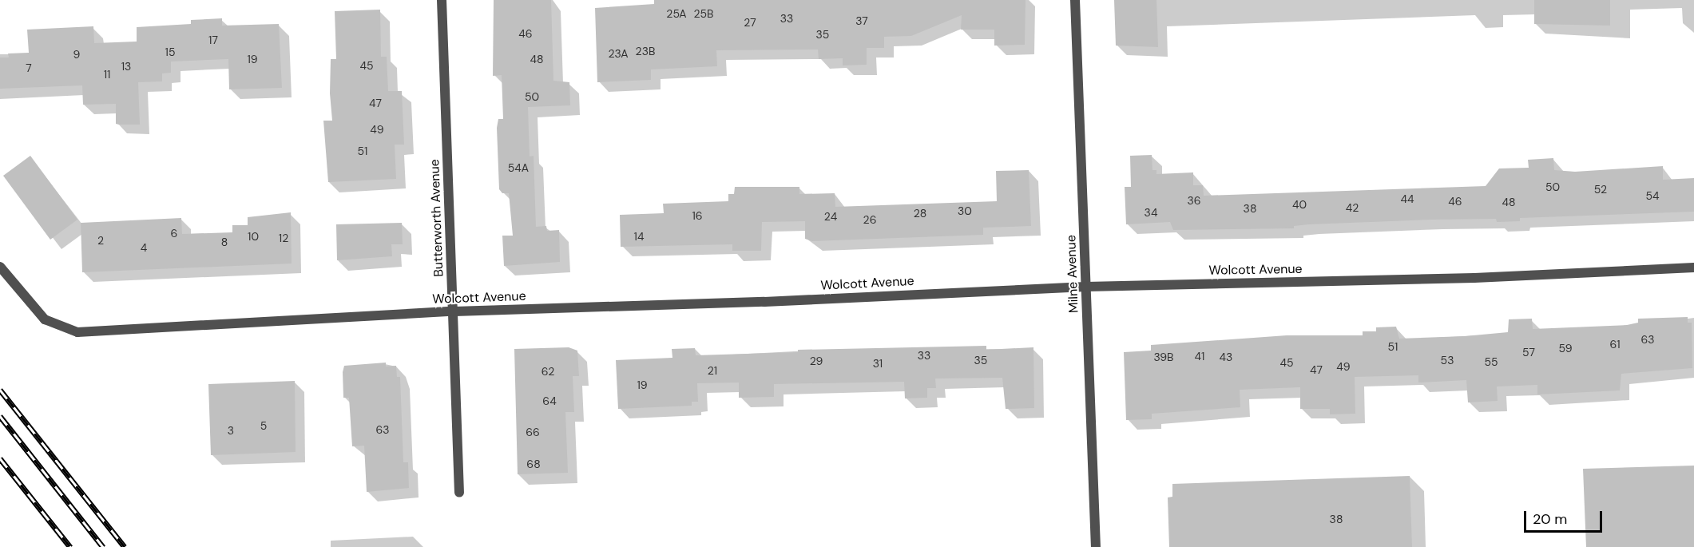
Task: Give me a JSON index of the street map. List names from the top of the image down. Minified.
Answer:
{"streets":{"street":["Butterworth Avenue","Wolcott Avenue","Milne Avenue"]},"crossings":[["Butterworth Avenue","Wolcott Avenue"],["Wolcott Avenue","Milne Avenue"]],"house_numbers":["25A","25B","33","37","27","46","35","17","23B","15","23A","9","19","48","45","13","7","11","50","47","49","51","54A","50","52","54","44","36","46","48","40","42","38","30","34","28","16","24","26","6","10","14","12","2","8","4","63","61","51","59","57","33","41","39B","43","35","53","29","55","45","31","49","47","21","62","19","64","5","63","3","66","68","38"],"scale_bar":"20 m"}
